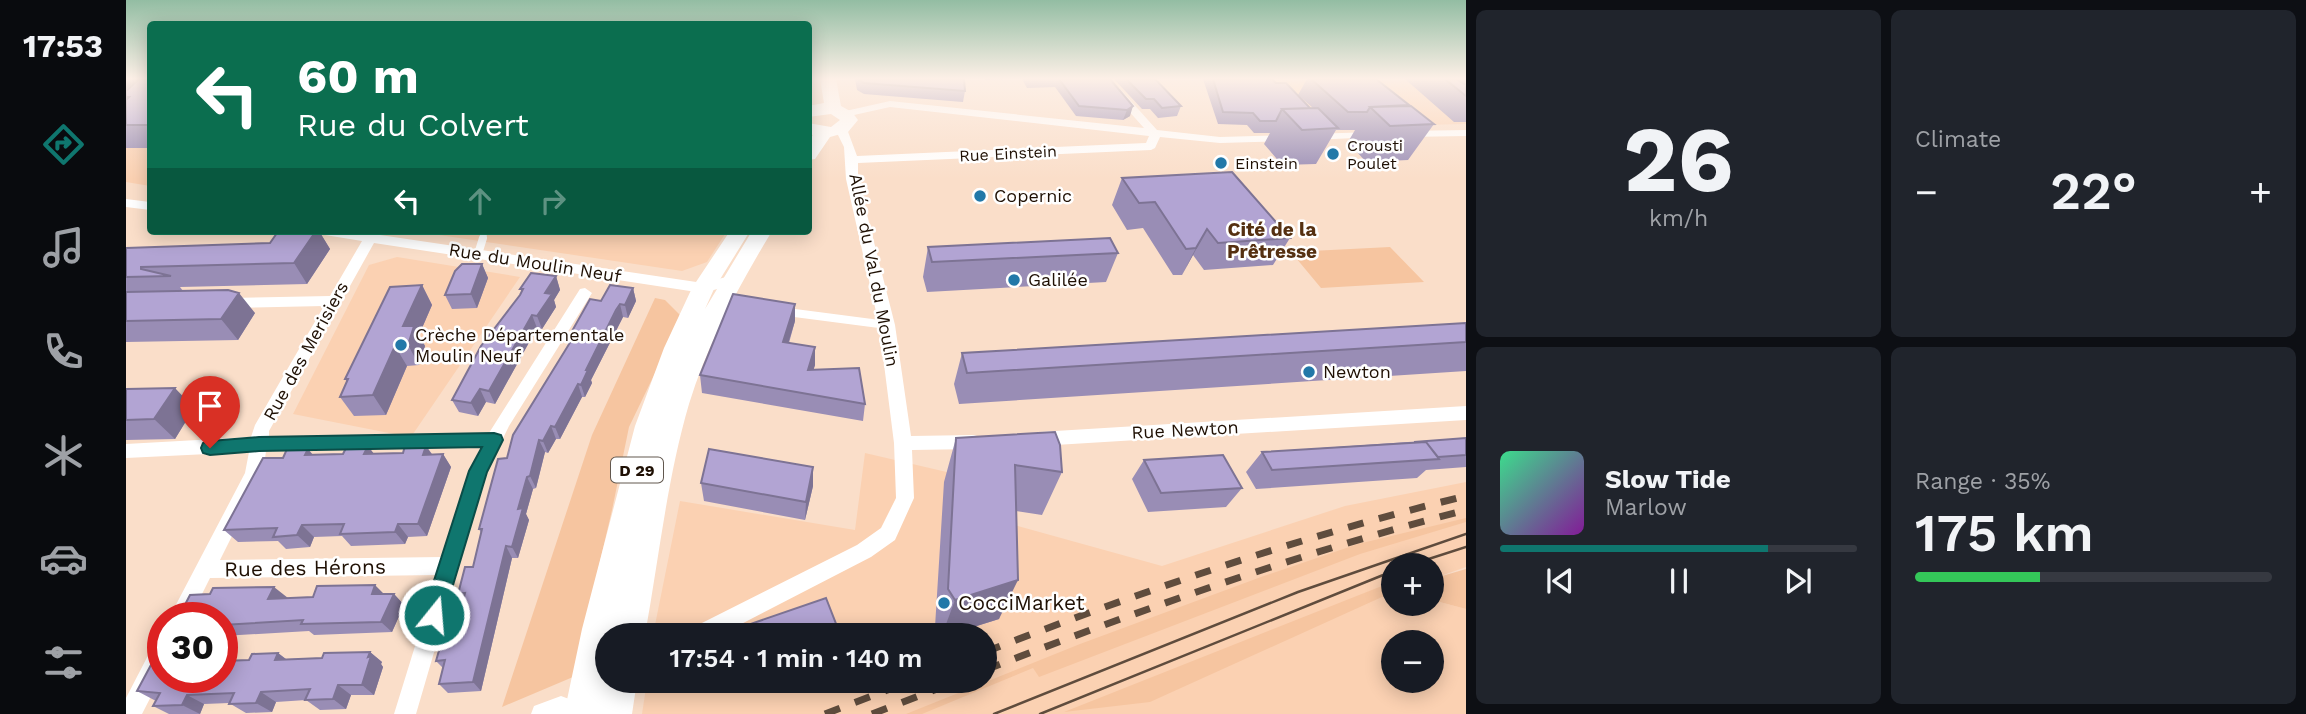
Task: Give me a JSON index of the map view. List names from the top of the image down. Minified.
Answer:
{"streets":{"main road":["D 29"],"street":["Rue Einstein","Rue du Moulin Neuf","Allée du Val du Moulin","Rue des Merisiers","Rue Newton","Rue des Hérons"]},"crossings":[["Rue Einstein","Allée du Val du Moulin"],["Rue du Moulin Neuf","Rue des Merisiers"],["Rue du Moulin Neuf","D 29"],["Rue des Merisiers","Rue des Hérons"]],"districts":["Cité de la Prêtresse"],"places":["Crousti Poulet","Einstein","Copernic","Galilée","Crèche Départementale Moulin Neuf","Newton","CocciMarket"],"page":{"tabs":"17:53","tile":[["26","km/h"],"Climate",["Range · 35%","175 km"]],"turn":["60 m","Rue du Colvert"],"heat":["−","22°","+"],"song":["Slow Tide","Marlow"],"map_buttons":["+","−"],"limit":"30","trip":"17:54 · 1 min · 140 m"}}
